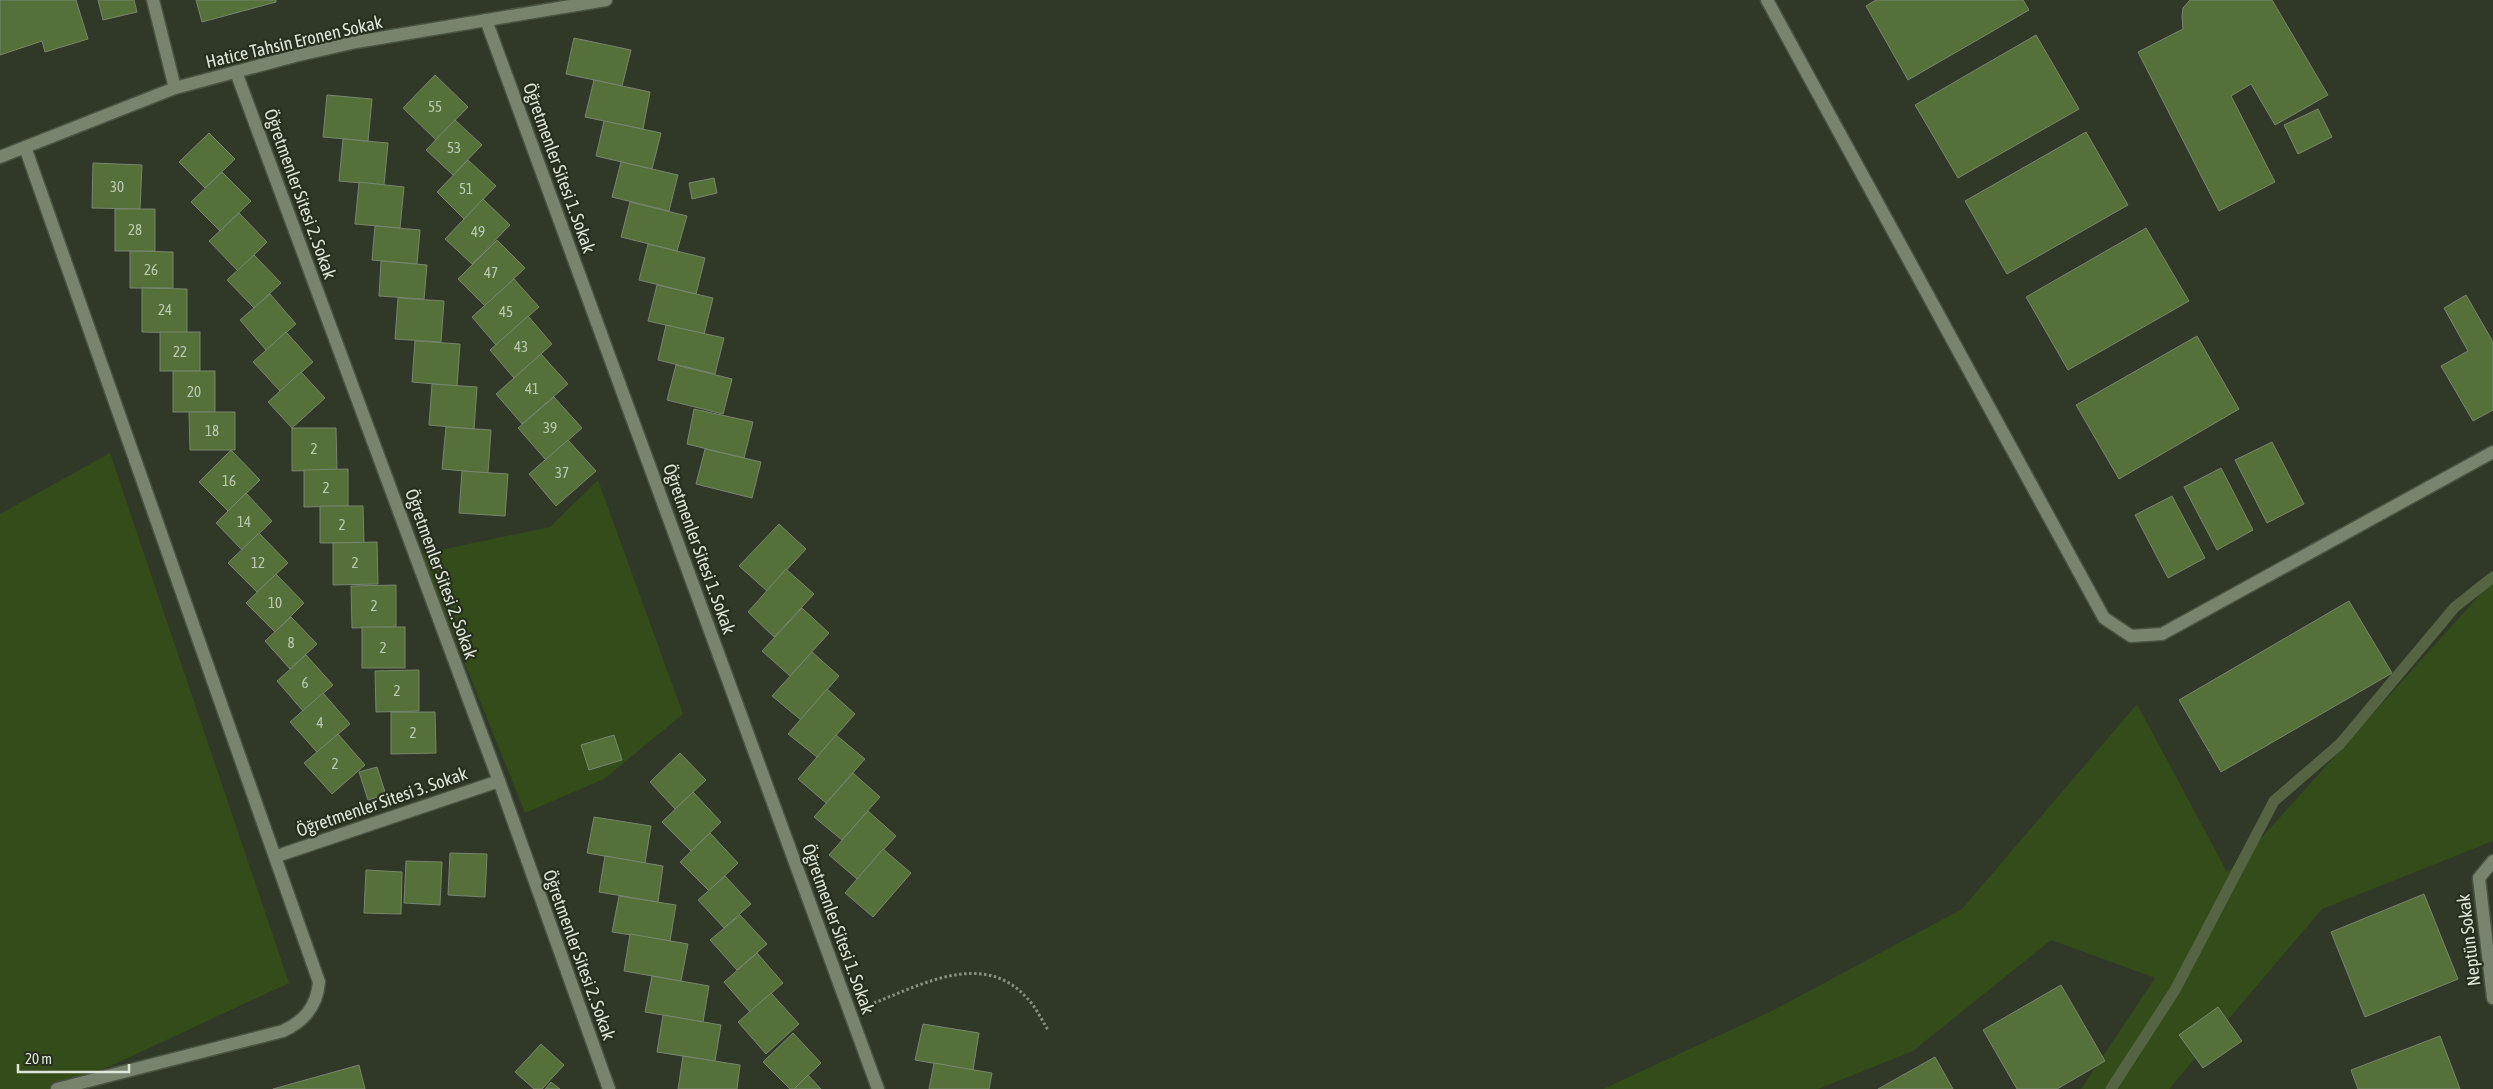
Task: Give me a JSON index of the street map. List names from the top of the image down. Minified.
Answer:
{"streets":{"street":["Hatice Tahsin Eronen Sokak","Öğretmenler Sitesi 1. Sokak","Öğretmenler Sitesi 2. Sokak","Öğretmenler Sitesi 3. Sokak","Neptün Sokak"]},"crossings":[["Hatice Tahsin Eronen Sokak","Öğretmenler Sitesi 1. Sokak"],["Hatice Tahsin Eronen Sokak","Öğretmenler Sitesi 2. Sokak"],["Öğretmenler Sitesi 2. Sokak","Öğretmenler Sitesi 3. Sokak"]],"house_numbers":["55","53","30","51","28","49","26","47","24","45","43","22","41","20","39","18","2","37","16","2","14","2","12","2","10","2","8","2","6","2","4","2","2"],"scale_bar":"20 m"}
